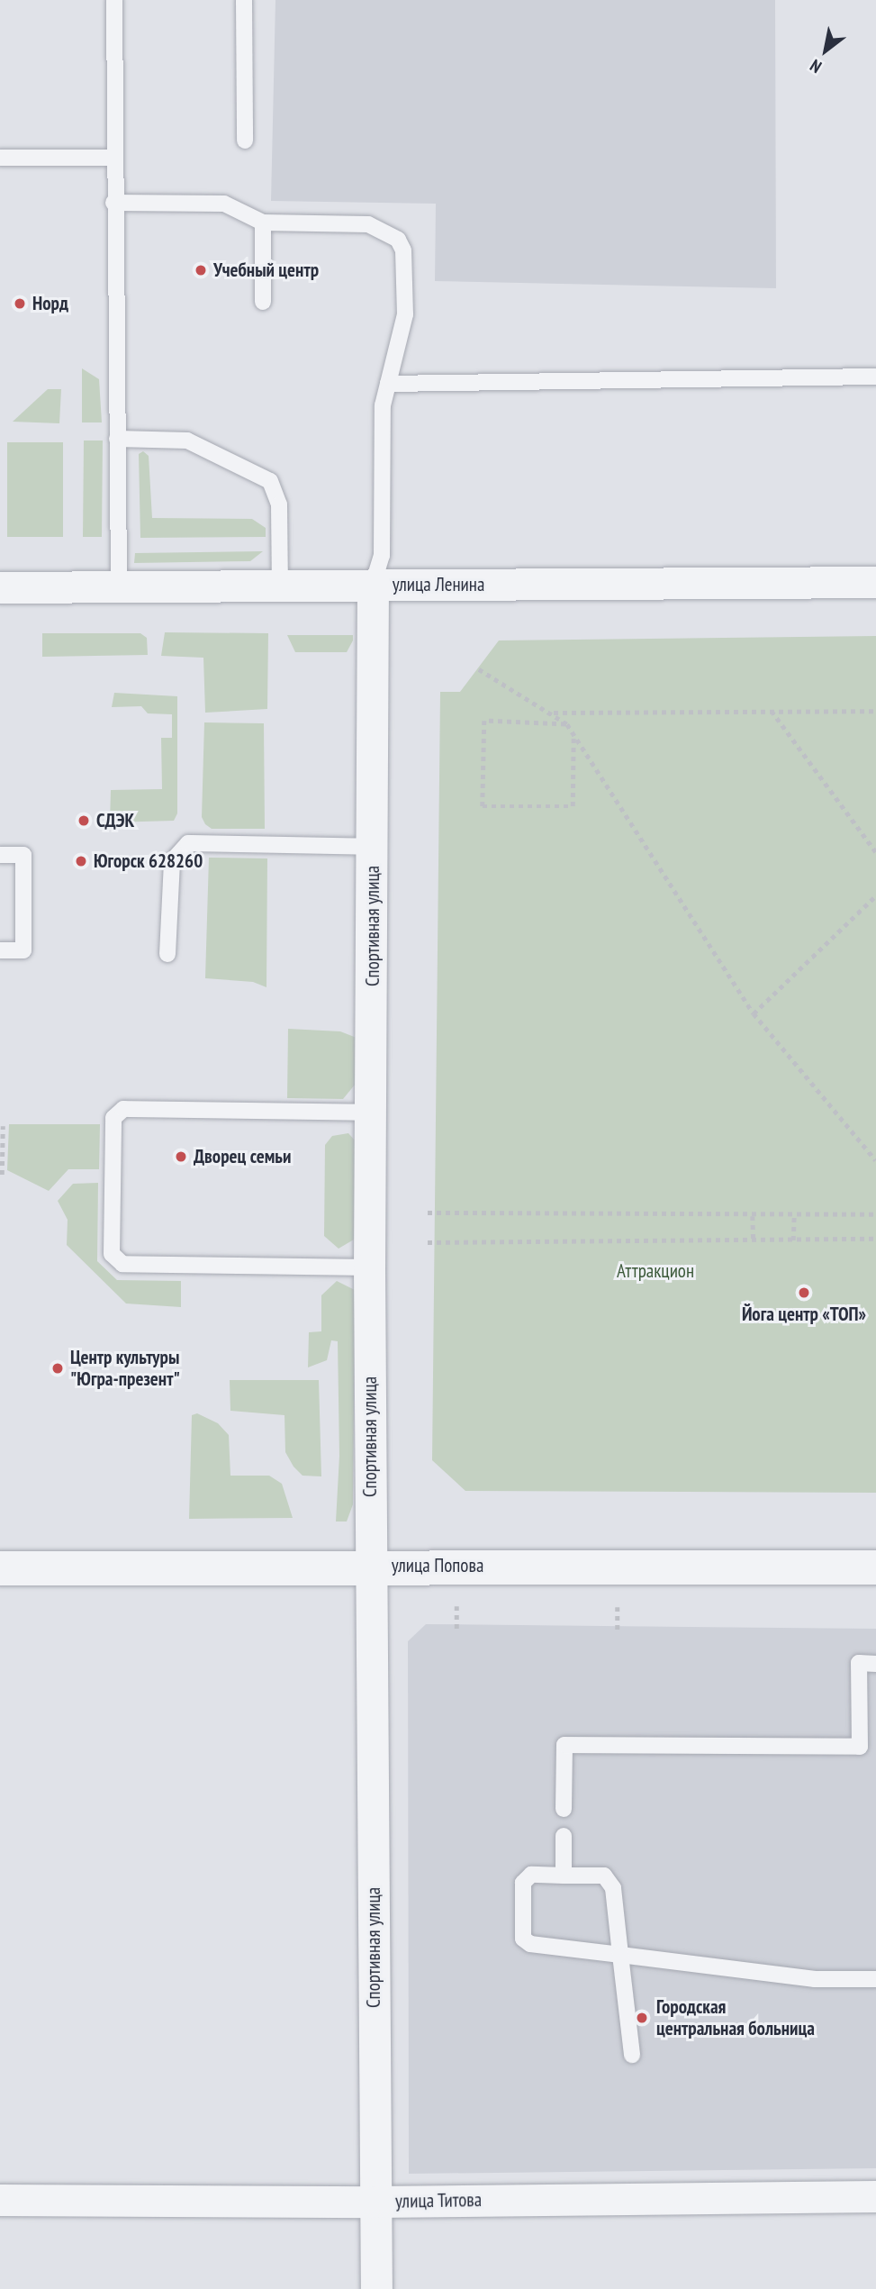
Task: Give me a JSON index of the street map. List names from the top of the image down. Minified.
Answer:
{"streets":{"street":["улица Ленина","Спортивная улица","улица Попова","улица Титова"]},"crossings":[["улица Ленина","Спортивная улица"],["Спортивная улица","улица Попова"],["Спортивная улица","улица Титова"]],"parks":["Аттракцион"],"places":["Учебный центр","Норд","СДЭК","Югорск 628260","Дворец семьи","Йога центр «ТОП»","Центр культуры \"Югра-презент\"","Городская центральная больница"],"north":"bottom left"}
